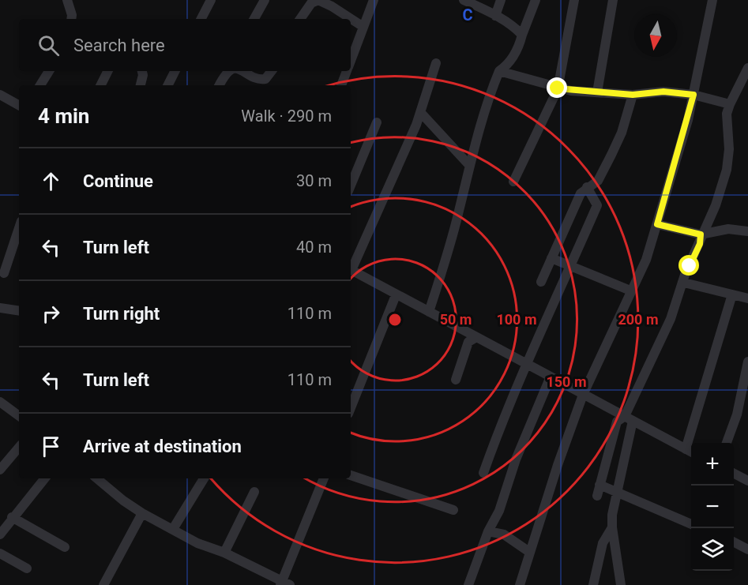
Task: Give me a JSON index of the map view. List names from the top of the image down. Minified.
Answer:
{"north":"bottom","page":{"search":"Search here","heading":["4 min","Walk · 290 m"],"list":[["Continue","30 m"],["Turn left","40 m"],["Turn right","110 m"],["Turn left","110 m"],"Arrive at destination"],"map_buttons":["+","−"]},"grid":{"columns":["C"]},"rings":["50 m","100 m","200 m","150 m"]}
